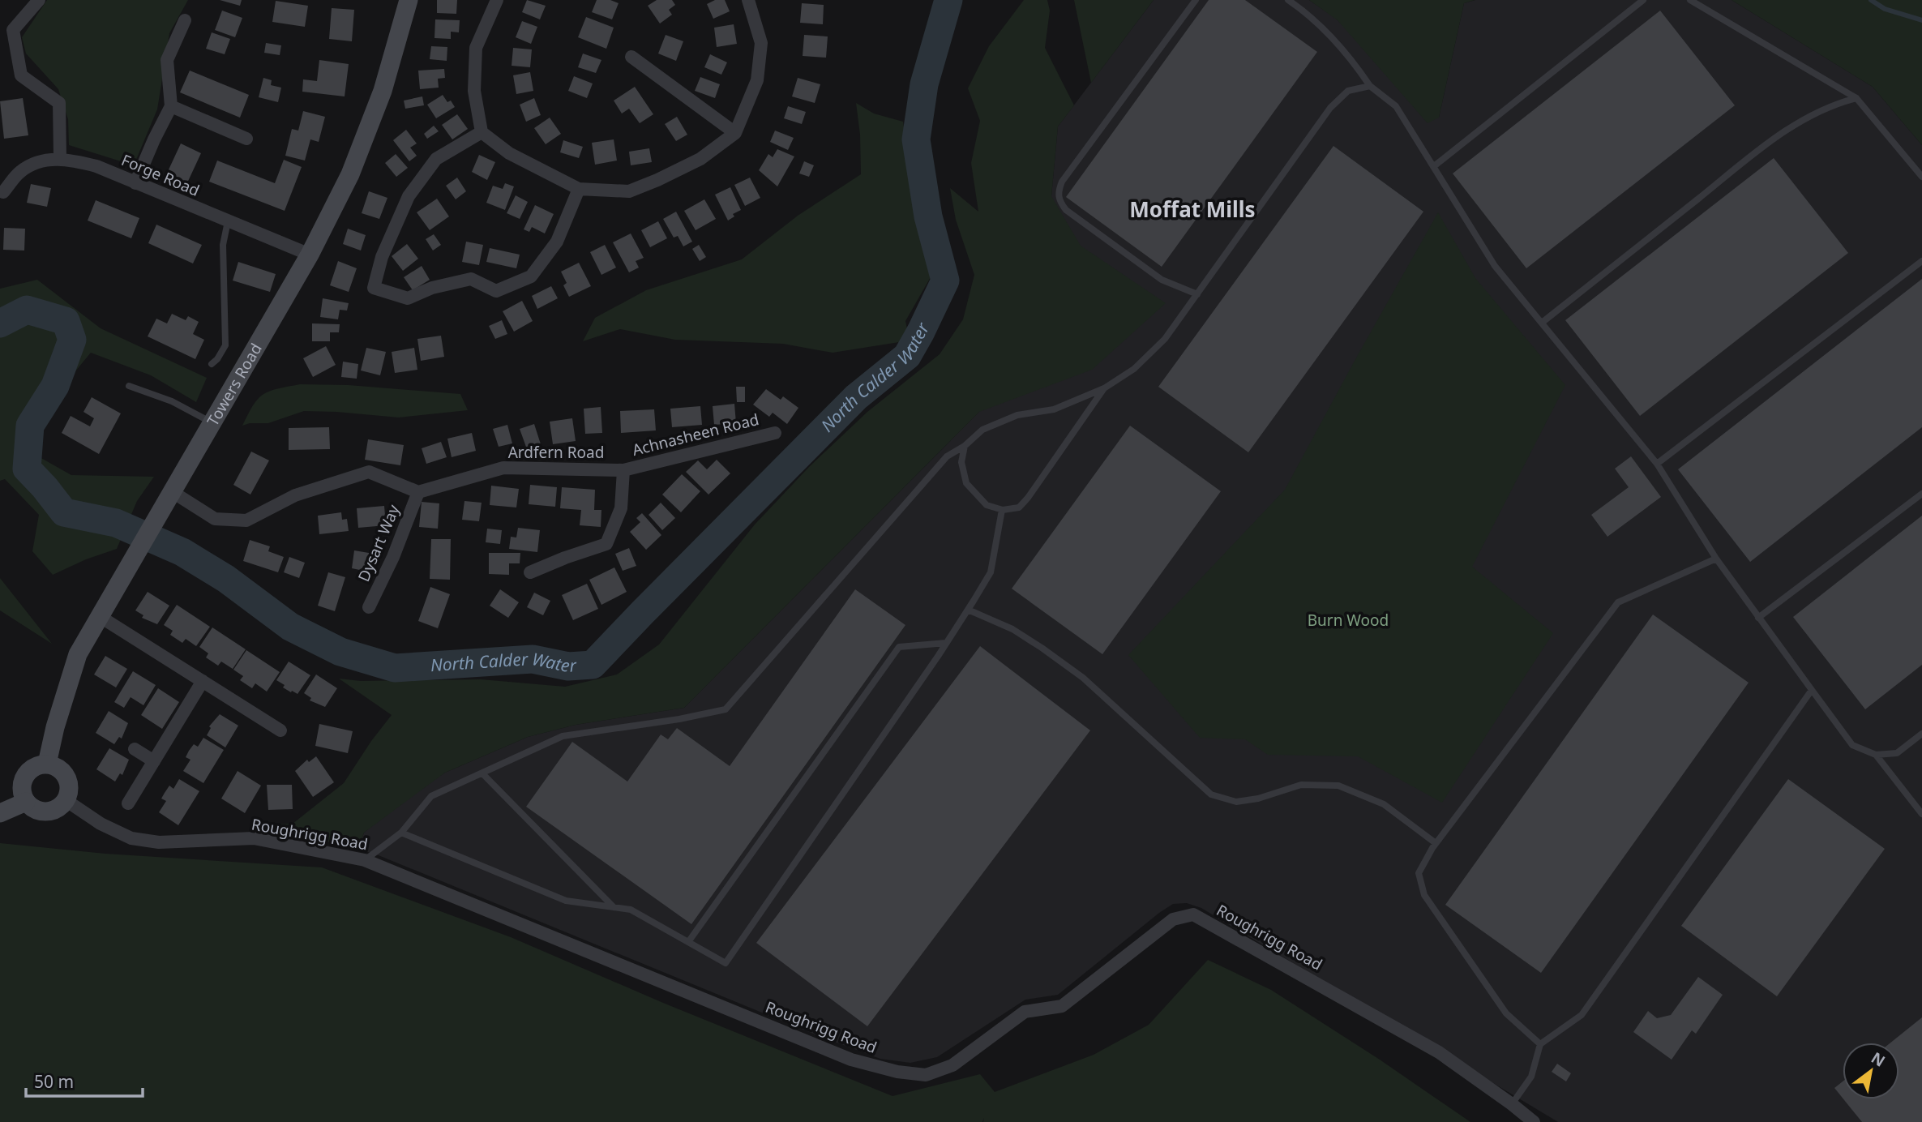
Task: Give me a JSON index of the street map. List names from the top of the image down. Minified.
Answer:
{"streets":{"street":["Forge Road","Towers Road","Achnasheen Road","Ardfern Road","Dysart Way","Roughrigg Road"]},"crossings":[["Forge Road","Towers Road"],["Towers Road","Roughrigg Road"],["Achnasheen Road","Ardfern Road"],["Ardfern Road","Dysart Way"]],"districts":["Moffat Mills"],"water":["North Calder Water"],"parks":["Burn Wood"],"scale_bar":"50 m","north":"top right"}
